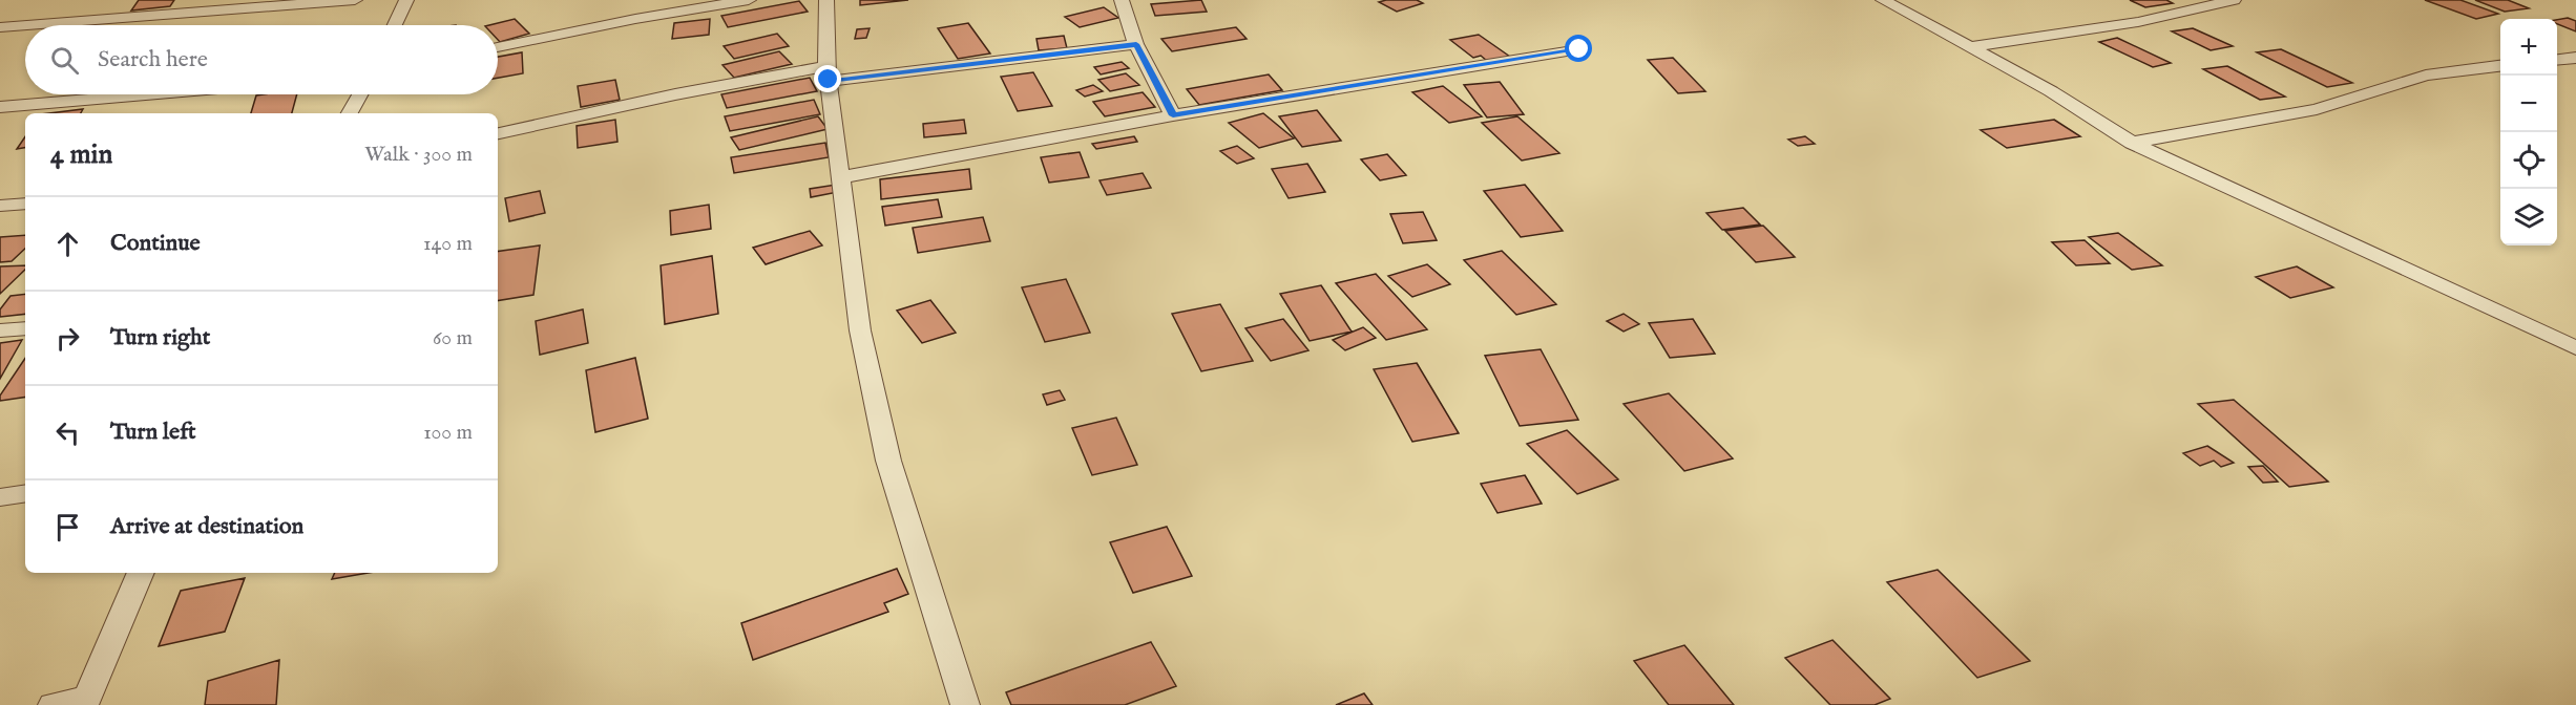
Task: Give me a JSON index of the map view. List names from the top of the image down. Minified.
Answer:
{"page":{"map_buttons":["+","−"],"search":"Search here","heading":["4 min","Walk · 300 m"],"list":[["Continue","140 m"],["Turn right","60 m"],["Turn left","100 m"],"Arrive at destination"]}}
